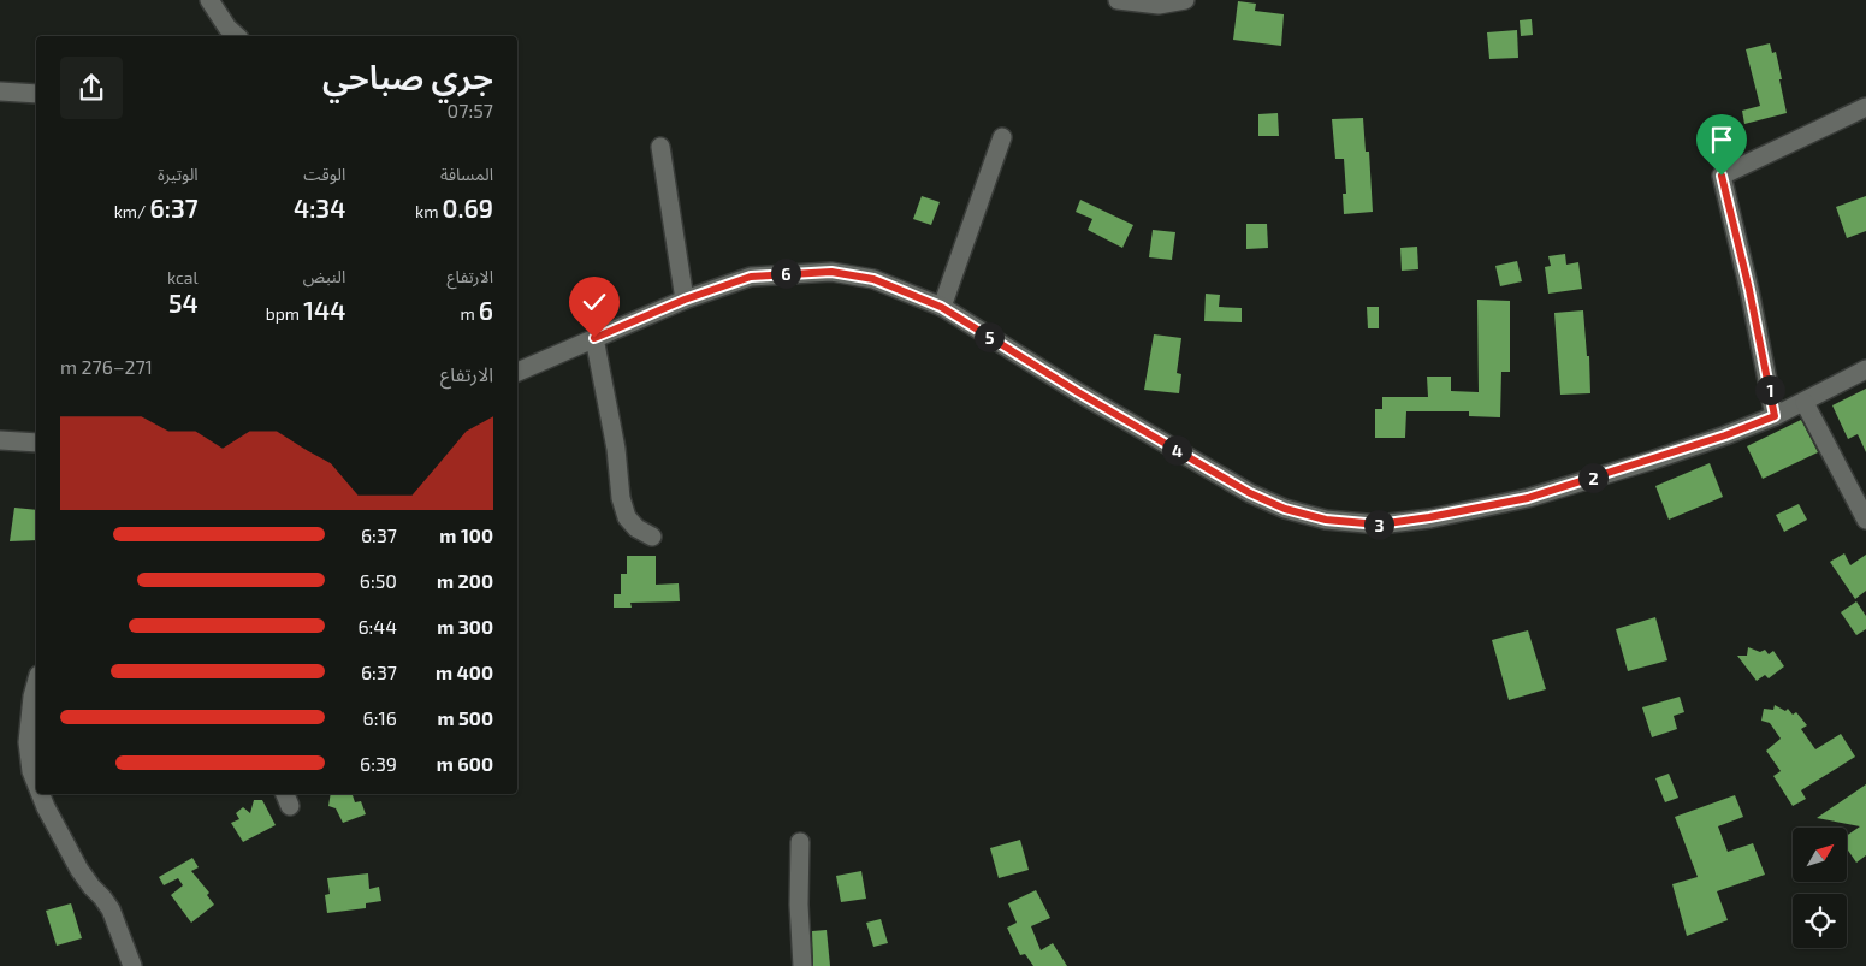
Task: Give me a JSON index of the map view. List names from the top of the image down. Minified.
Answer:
{"north":"top right","page":{"heading":["جري صباحي","07:57"],"stats":[["المسافة","0.69 km"],["الوقت","4:34"],["الوتيرة","6:37 /km"],["الارتفاع","6 m"],["النبض","144 bpm"],["kcal","54"]],"pins":["6","5","1","4","2","3"],"chart":["الارتفاع","271–276 m"],"list":[{"name":"100 m","note":"6:37"},{"name":"200 m","note":"6:50"},{"name":"300 m","note":"6:44"},{"name":"400 m","note":"6:37"},{"name":"500 m","note":"6:16"},{"name":"600 m","note":"6:39"}]}}
